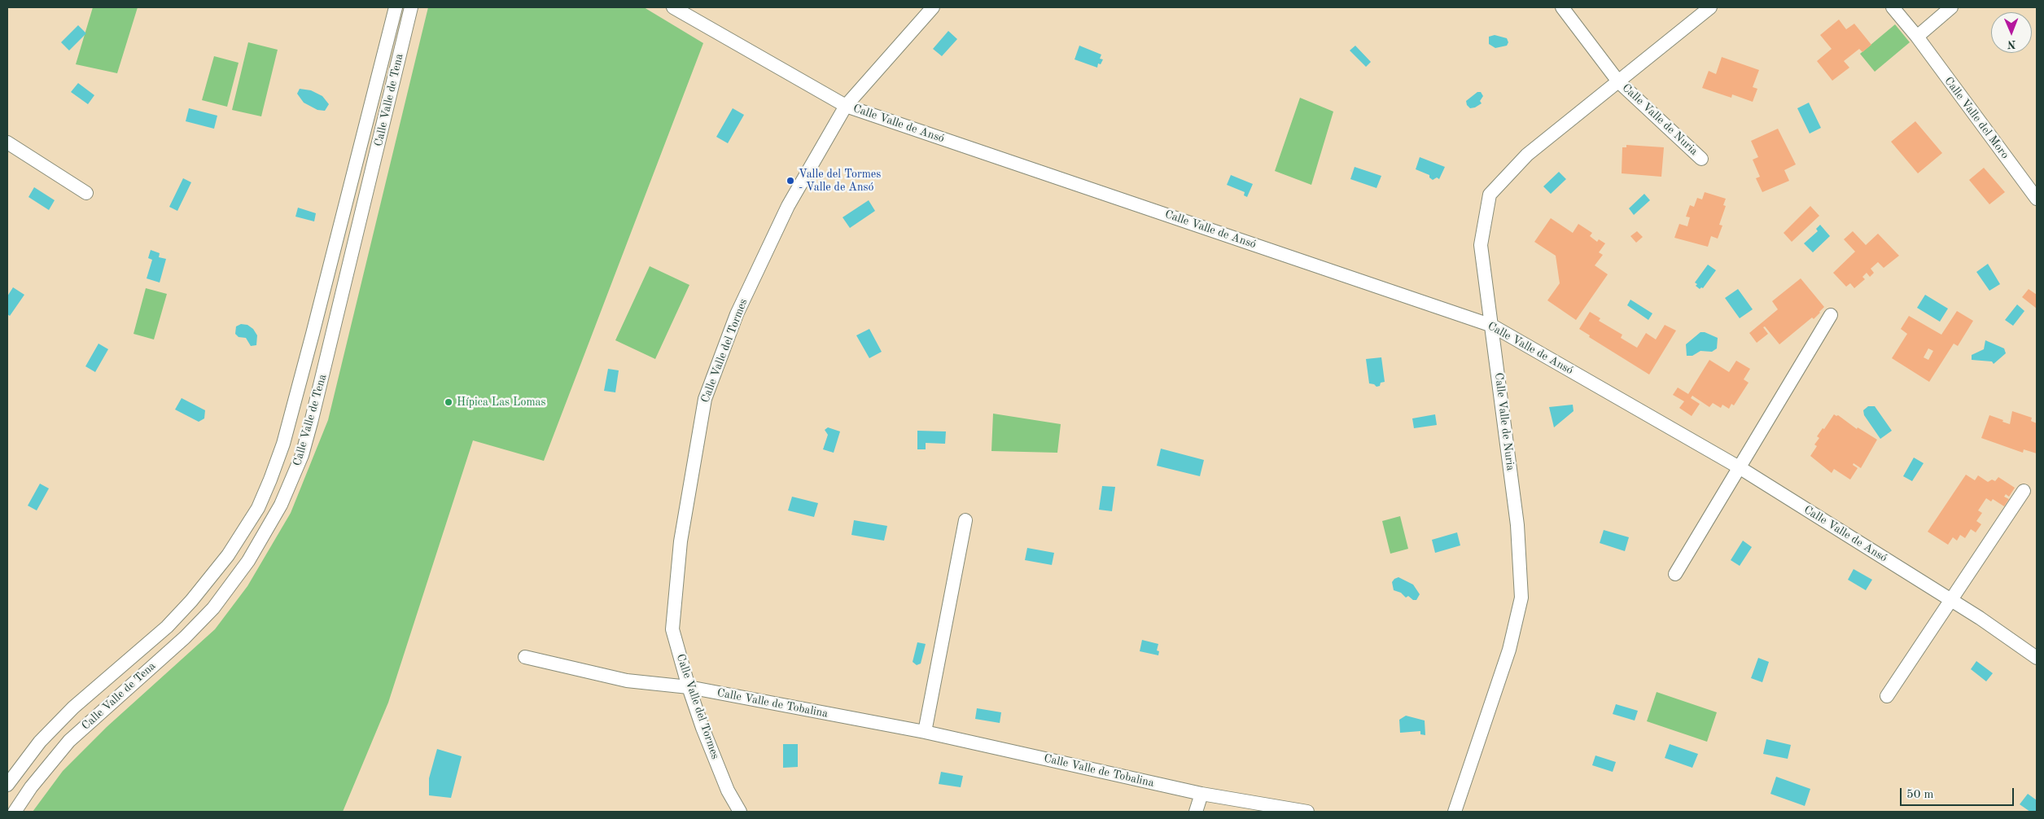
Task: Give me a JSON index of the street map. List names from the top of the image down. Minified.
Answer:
{"streets":{"street":["Calle Valle de Tena","Calle Valle del Moro","Calle Valle de Nuria","Calle Valle de Ansó","Calle Valle del Tormes","Calle Valle de Tobalina"]},"crossings":[["Calle Valle de Nuria","Calle Valle de Ansó"],["Calle Valle de Ansó","Calle Valle del Tormes"],["Calle Valle del Tormes","Calle Valle de Tobalina"]],"places":["Valle del Tormes - Valle de Ansó","Hípica Las Lomas"],"scale_bar":"50 m","north":"bottom"}
